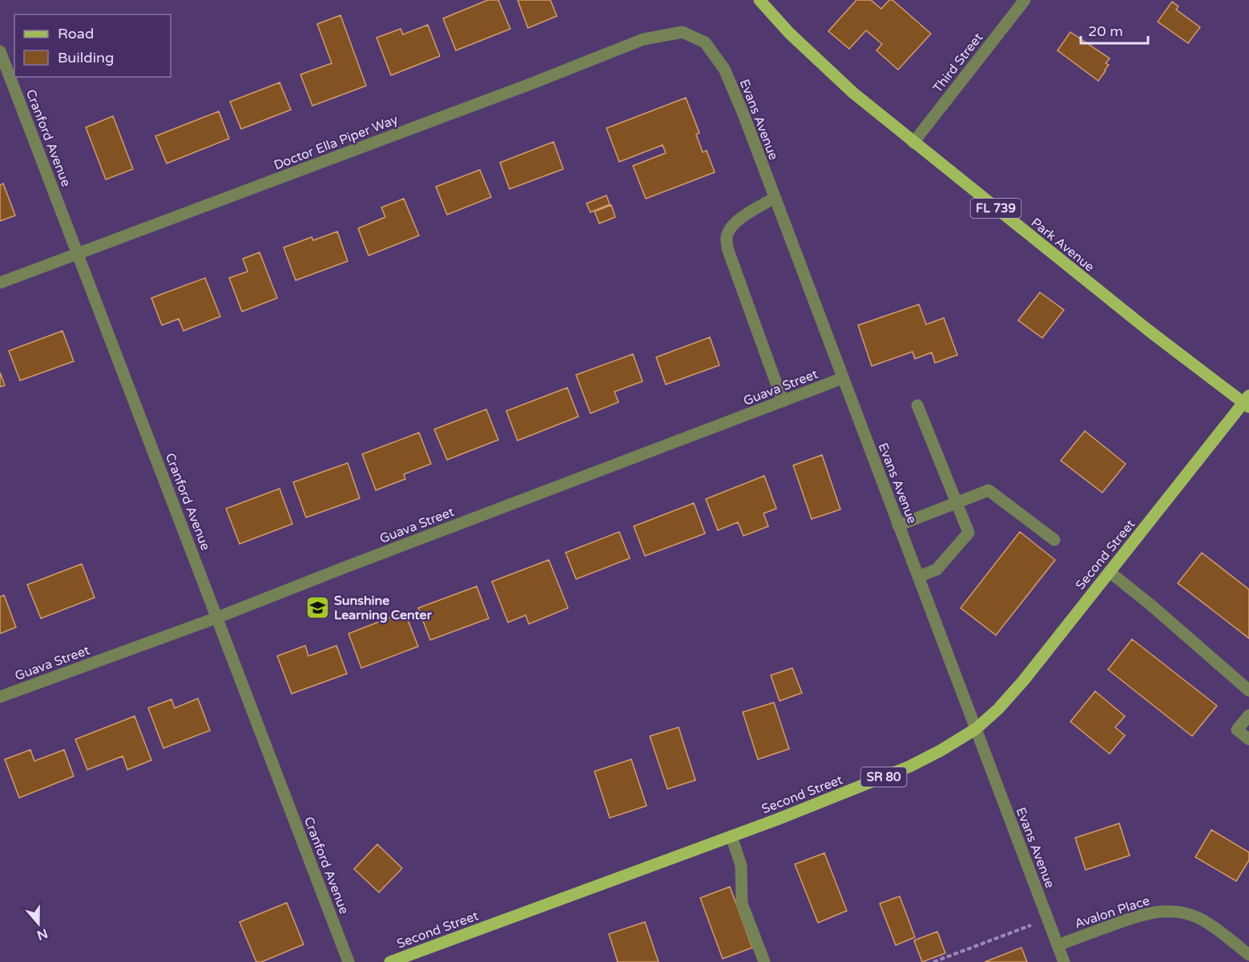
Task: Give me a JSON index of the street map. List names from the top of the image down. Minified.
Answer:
{"streets":{"main road":["FL 739","Park Avenue","Second Street","SR 80"],"street":["Third Street","Evans Avenue","Cranford Avenue","Doctor Ella Piper Way","Guava Street","Avalon Place"]},"crossings":[["Third Street","Park Avenue"],["Evans Avenue","Doctor Ella Piper Way"],["Evans Avenue","Guava Street"],["Evans Avenue","Second Street"],["Evans Avenue","Avalon Place"],["Cranford Avenue","Doctor Ella Piper Way"],["Cranford Avenue","Guava Street"],["Park Avenue","Second Street"]],"places":{"school or university":["Sunshine Learning Center"]},"legend":["Road","Building"],"scale_bar":"20 m","north":"bottom"}
